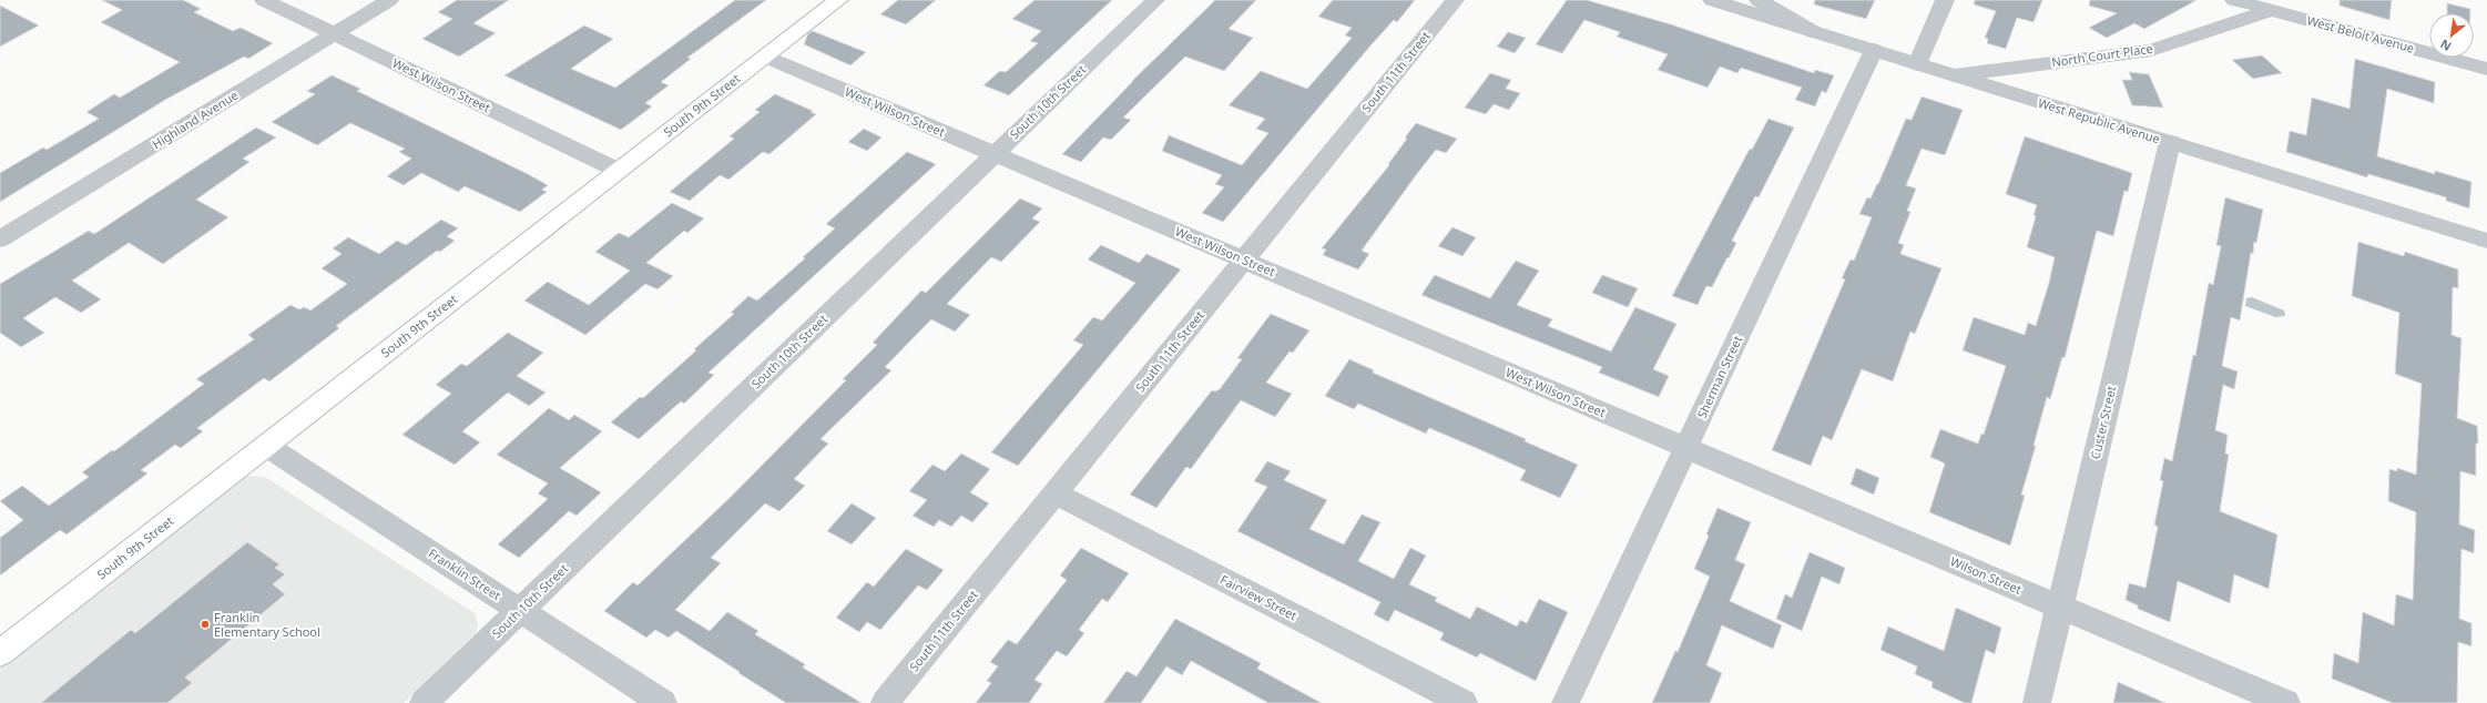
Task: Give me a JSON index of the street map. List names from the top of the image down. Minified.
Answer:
{"streets":{"main road":["South 9th Street"],"street":["West Beloit Avenue","North Court Place","South 11th Street","West Wilson Street","South 10th Street","Highland Avenue","West Republic Avenue","Sherman Street","Custer Street","Franklin Street","Wilson Street","Fairview Street"]},"crossings":[["West Beloit Avenue","North Court Place"],["North Court Place","West Republic Avenue"],["South 11th Street","West Wilson Street"],["South 11th Street","Fairview Street"],["West Wilson Street","South 10th Street"],["West Wilson Street","South 9th Street"],["West Wilson Street","Highland Avenue"],["West Wilson Street","Sherman Street"],["West Wilson Street","Wilson Street"],["South 10th Street","Franklin Street"],["South 9th Street","Franklin Street"],["West Republic Avenue","Sherman Street"],["West Republic Avenue","Custer Street"],["Sherman Street","Wilson Street"],["Custer Street","Wilson Street"]],"places":["Franklin Elementary School"],"north":"bottom left"}
